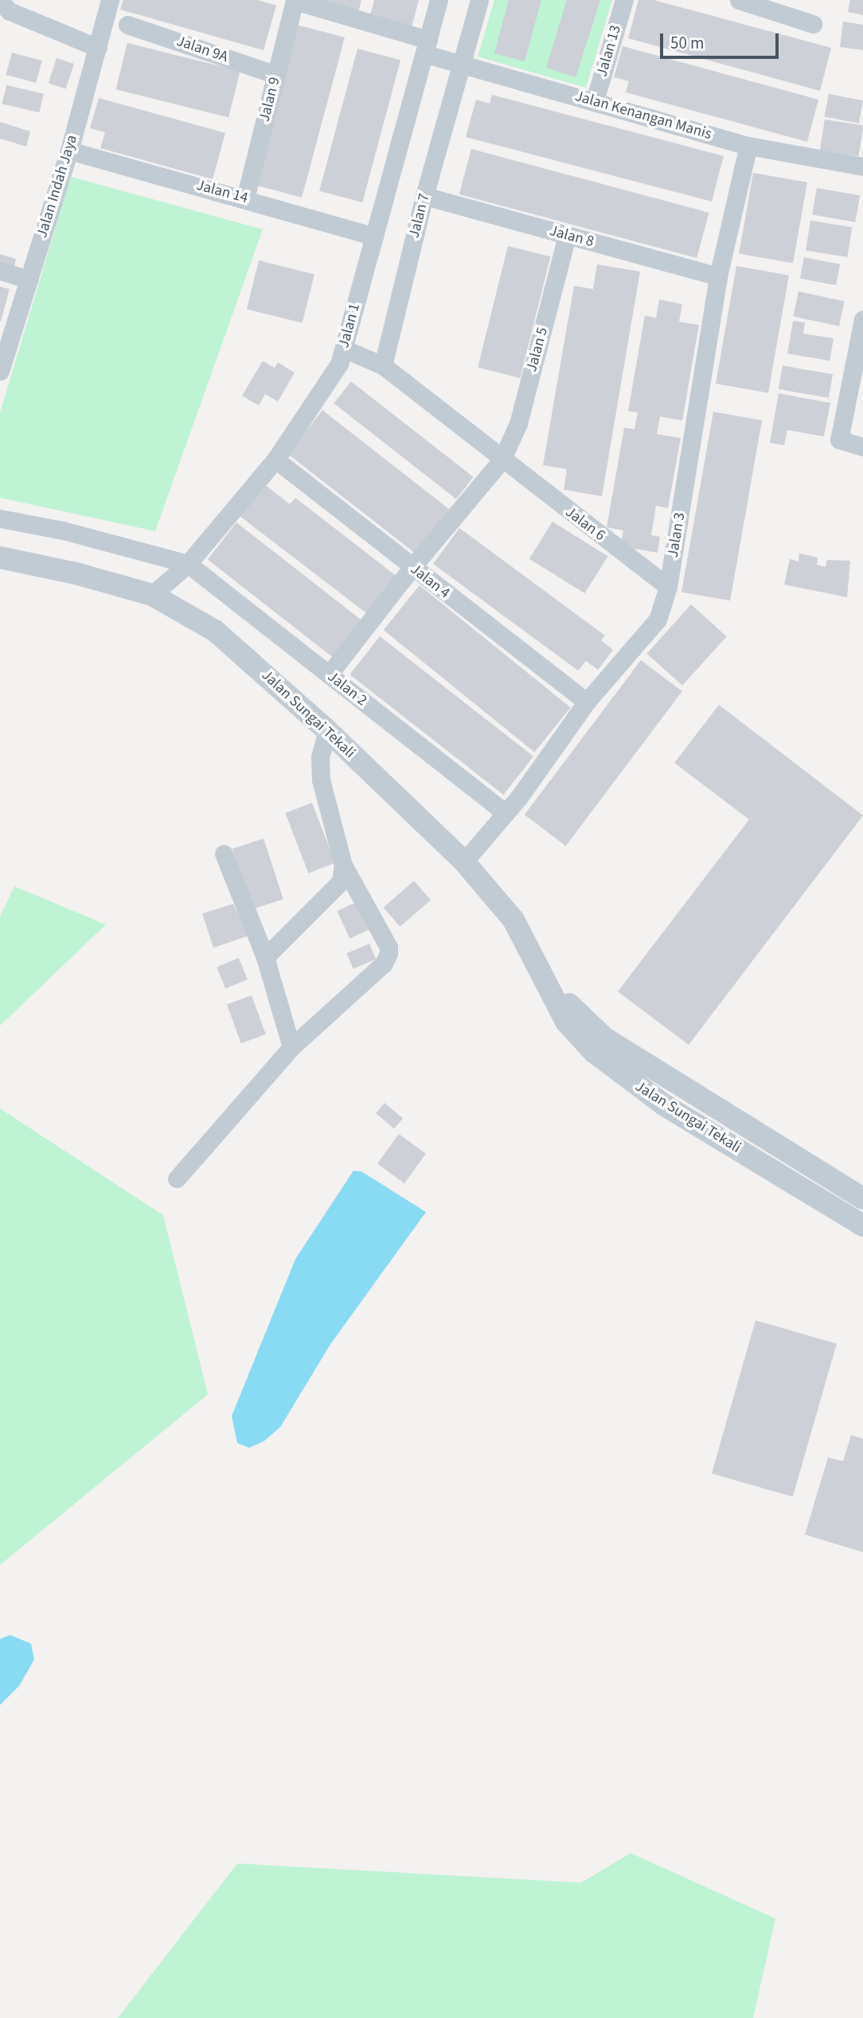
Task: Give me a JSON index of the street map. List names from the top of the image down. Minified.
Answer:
{"streets":{"street":["Jalan 9A","Jalan 13","Jalan 9","Jalan Kenangan Manis","Jalan Indah Jaya","Jalan 14","Jalan 7","Jalan 8","Jalan 1","Jalan 5","Jalan 6","Jalan 3","Jalan 4","Jalan 2","Jalan Sungai Tekali"]},"crossings":[["Jalan 9A","Jalan 9"],["Jalan 13","Jalan Kenangan Manis"],["Jalan 9","Jalan Kenangan Manis"],["Jalan 9","Jalan 14"],["Jalan Kenangan Manis","Jalan 7"],["Jalan Kenangan Manis","Jalan 1"],["Jalan Kenangan Manis","Jalan 3"],["Jalan Indah Jaya","Jalan 14"],["Jalan 14","Jalan 1"],["Jalan 7","Jalan 8"],["Jalan 7","Jalan 6"],["Jalan 8","Jalan 5"],["Jalan 8","Jalan 3"],["Jalan 1","Jalan 6"],["Jalan 1","Jalan 4"],["Jalan 1","Jalan 2"],["Jalan 1","Jalan Sungai Tekali"],["Jalan 5","Jalan 6"],["Jalan 6","Jalan 3"],["Jalan 3","Jalan 4"],["Jalan 3","Jalan 2"],["Jalan 3","Jalan Sungai Tekali"]],"scale_bar":"50 m"}
